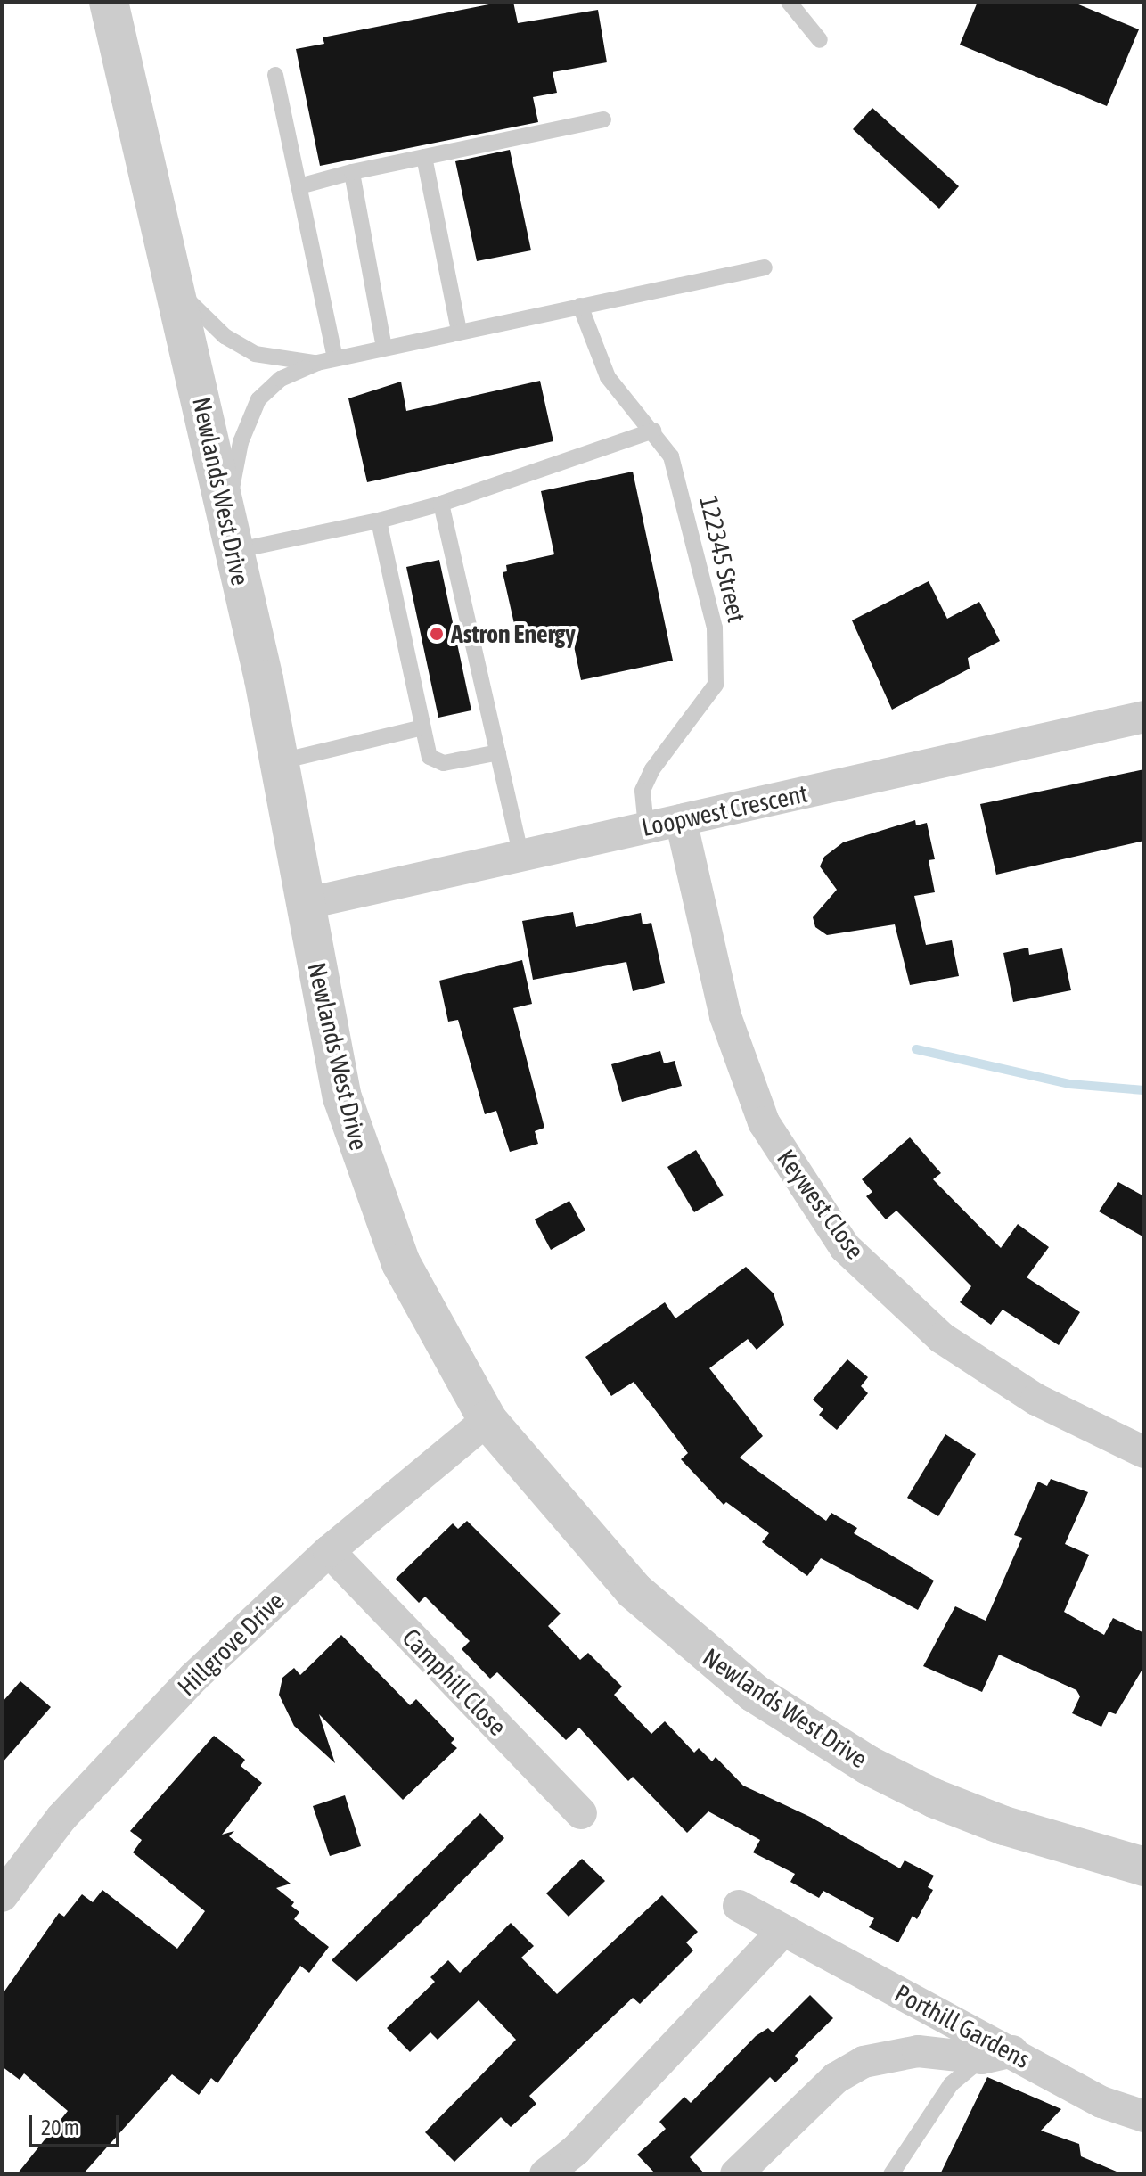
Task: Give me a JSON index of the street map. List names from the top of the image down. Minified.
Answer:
{"streets":{"street":["Newlands West Drive","Loopwest Crescent","Keywest Close","Hillgrove Drive","Camphill Close","Porthill Gardens"],"lane":["122345 Street"]},"crossings":[["Newlands West Drive","Loopwest Crescent"],["Newlands West Drive","Hillgrove Drive"],["122345 Street","Loopwest Crescent"],["Loopwest Crescent","Keywest Close"],["Hillgrove Drive","Camphill Close"]],"places":["Astron Energy"],"scale_bar":"20 m"}
